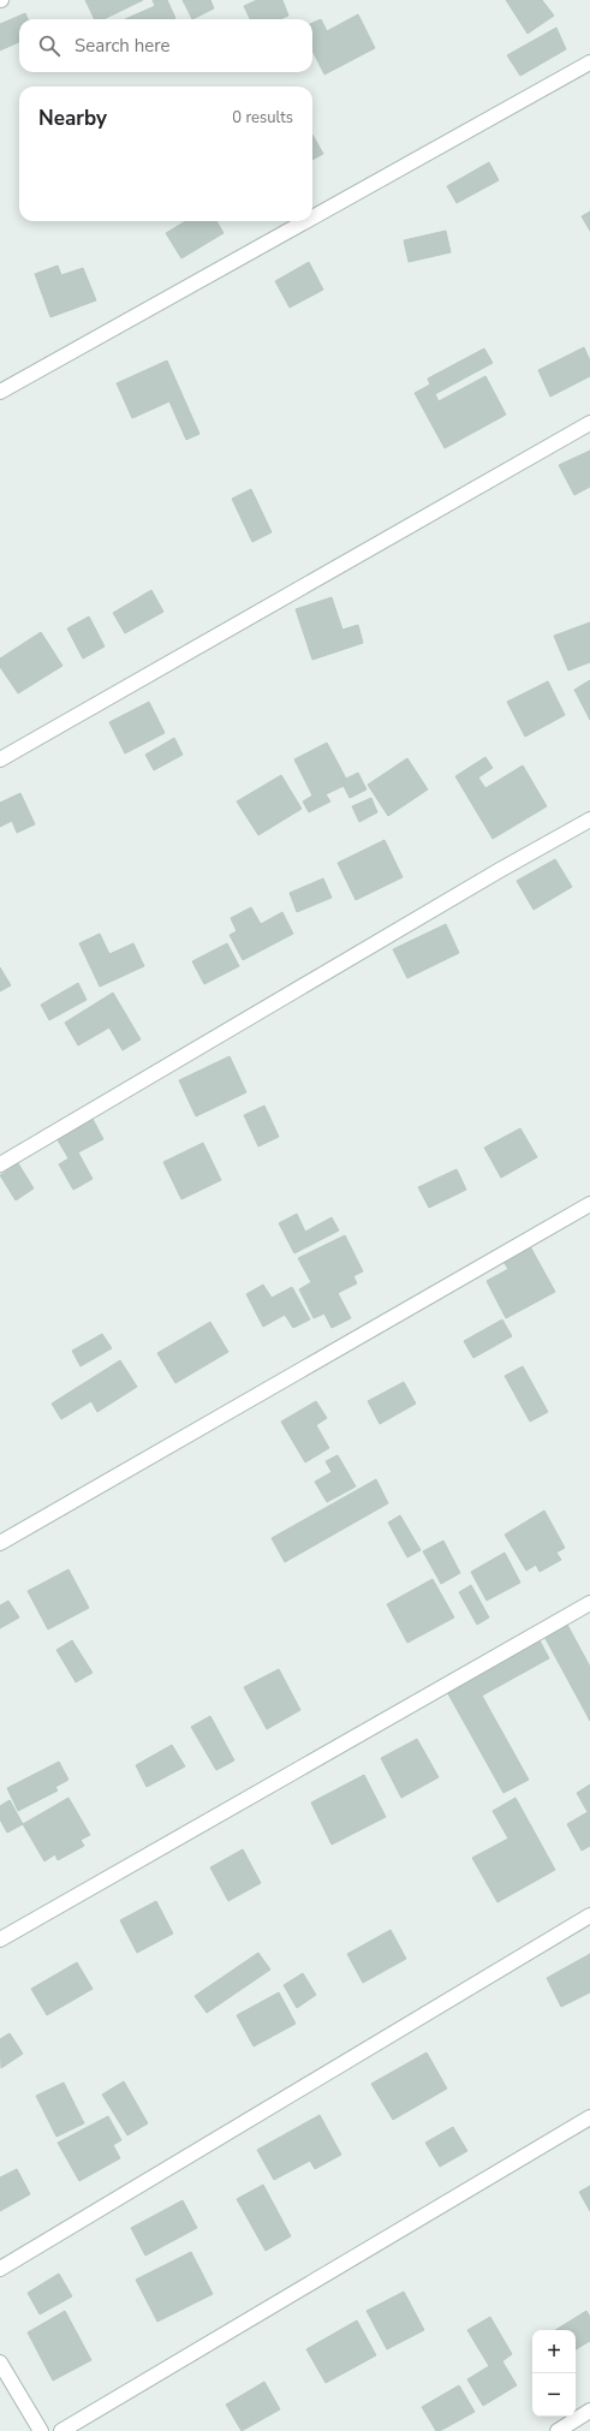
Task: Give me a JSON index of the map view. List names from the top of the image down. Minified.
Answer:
{"page":{"search":"Search here","heading":["Nearby","0 results"],"map_buttons":["+","−"]}}
